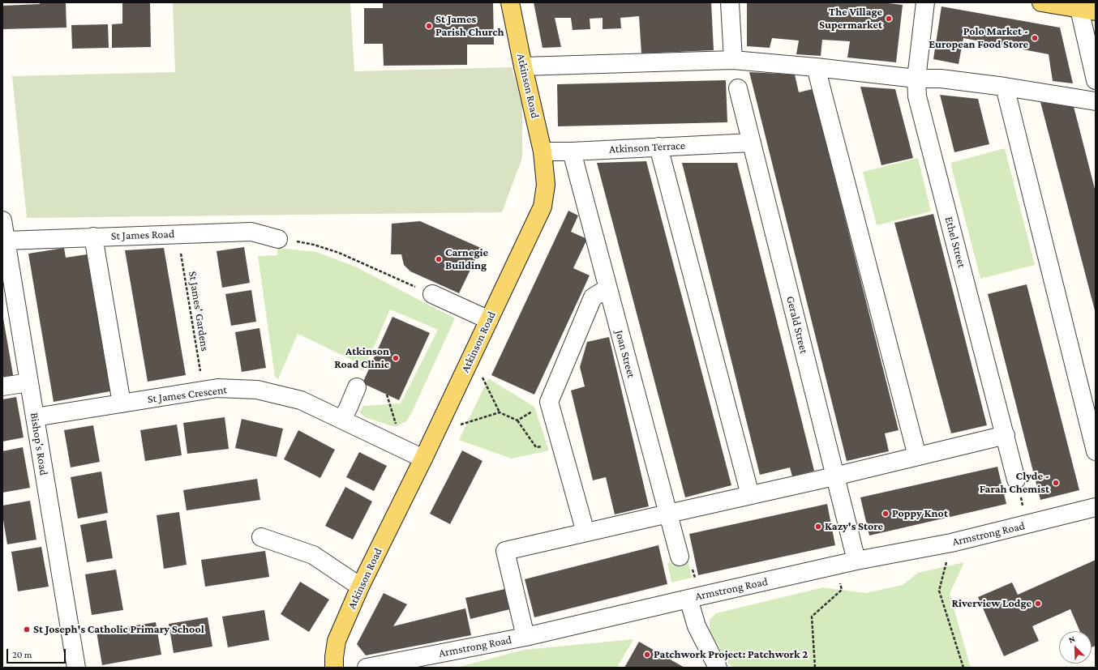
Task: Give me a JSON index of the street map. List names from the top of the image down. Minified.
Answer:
{"streets":{"main road":["Atkinson Road"],"street":["Atkinson Terrace","St James Road","Ethel Street","Gerald Street","Joan Street","St James Crescent","Bishop's Road","Armstrong Road"],"path":["St James' Gardens"]},"crossings":[["Atkinson Road","Atkinson Terrace"],["Atkinson Road","St James Crescent"],["Atkinson Terrace","Gerald Street"],["Atkinson Terrace","Joan Street"],["St James Road","St James' Gardens"],["St James Road","Bishop's Road"],["St James' Gardens","St James Crescent"],["Gerald Street","Armstrong Road"],["St James Crescent","Bishop's Road"]],"places":["The Village Supermarket","St James Parish Church","Polo Market - European Food Store","Carnegie Building","Atkinson Road Clinic","Clyde - Farah Chemist","Poppy Knot","Kazy's Store","Riverview Lodge","St Joseph's Catholic Primary School","Patchwork Project: Patchwork 2"],"scale_bar":"20 m","north":"top left"}
